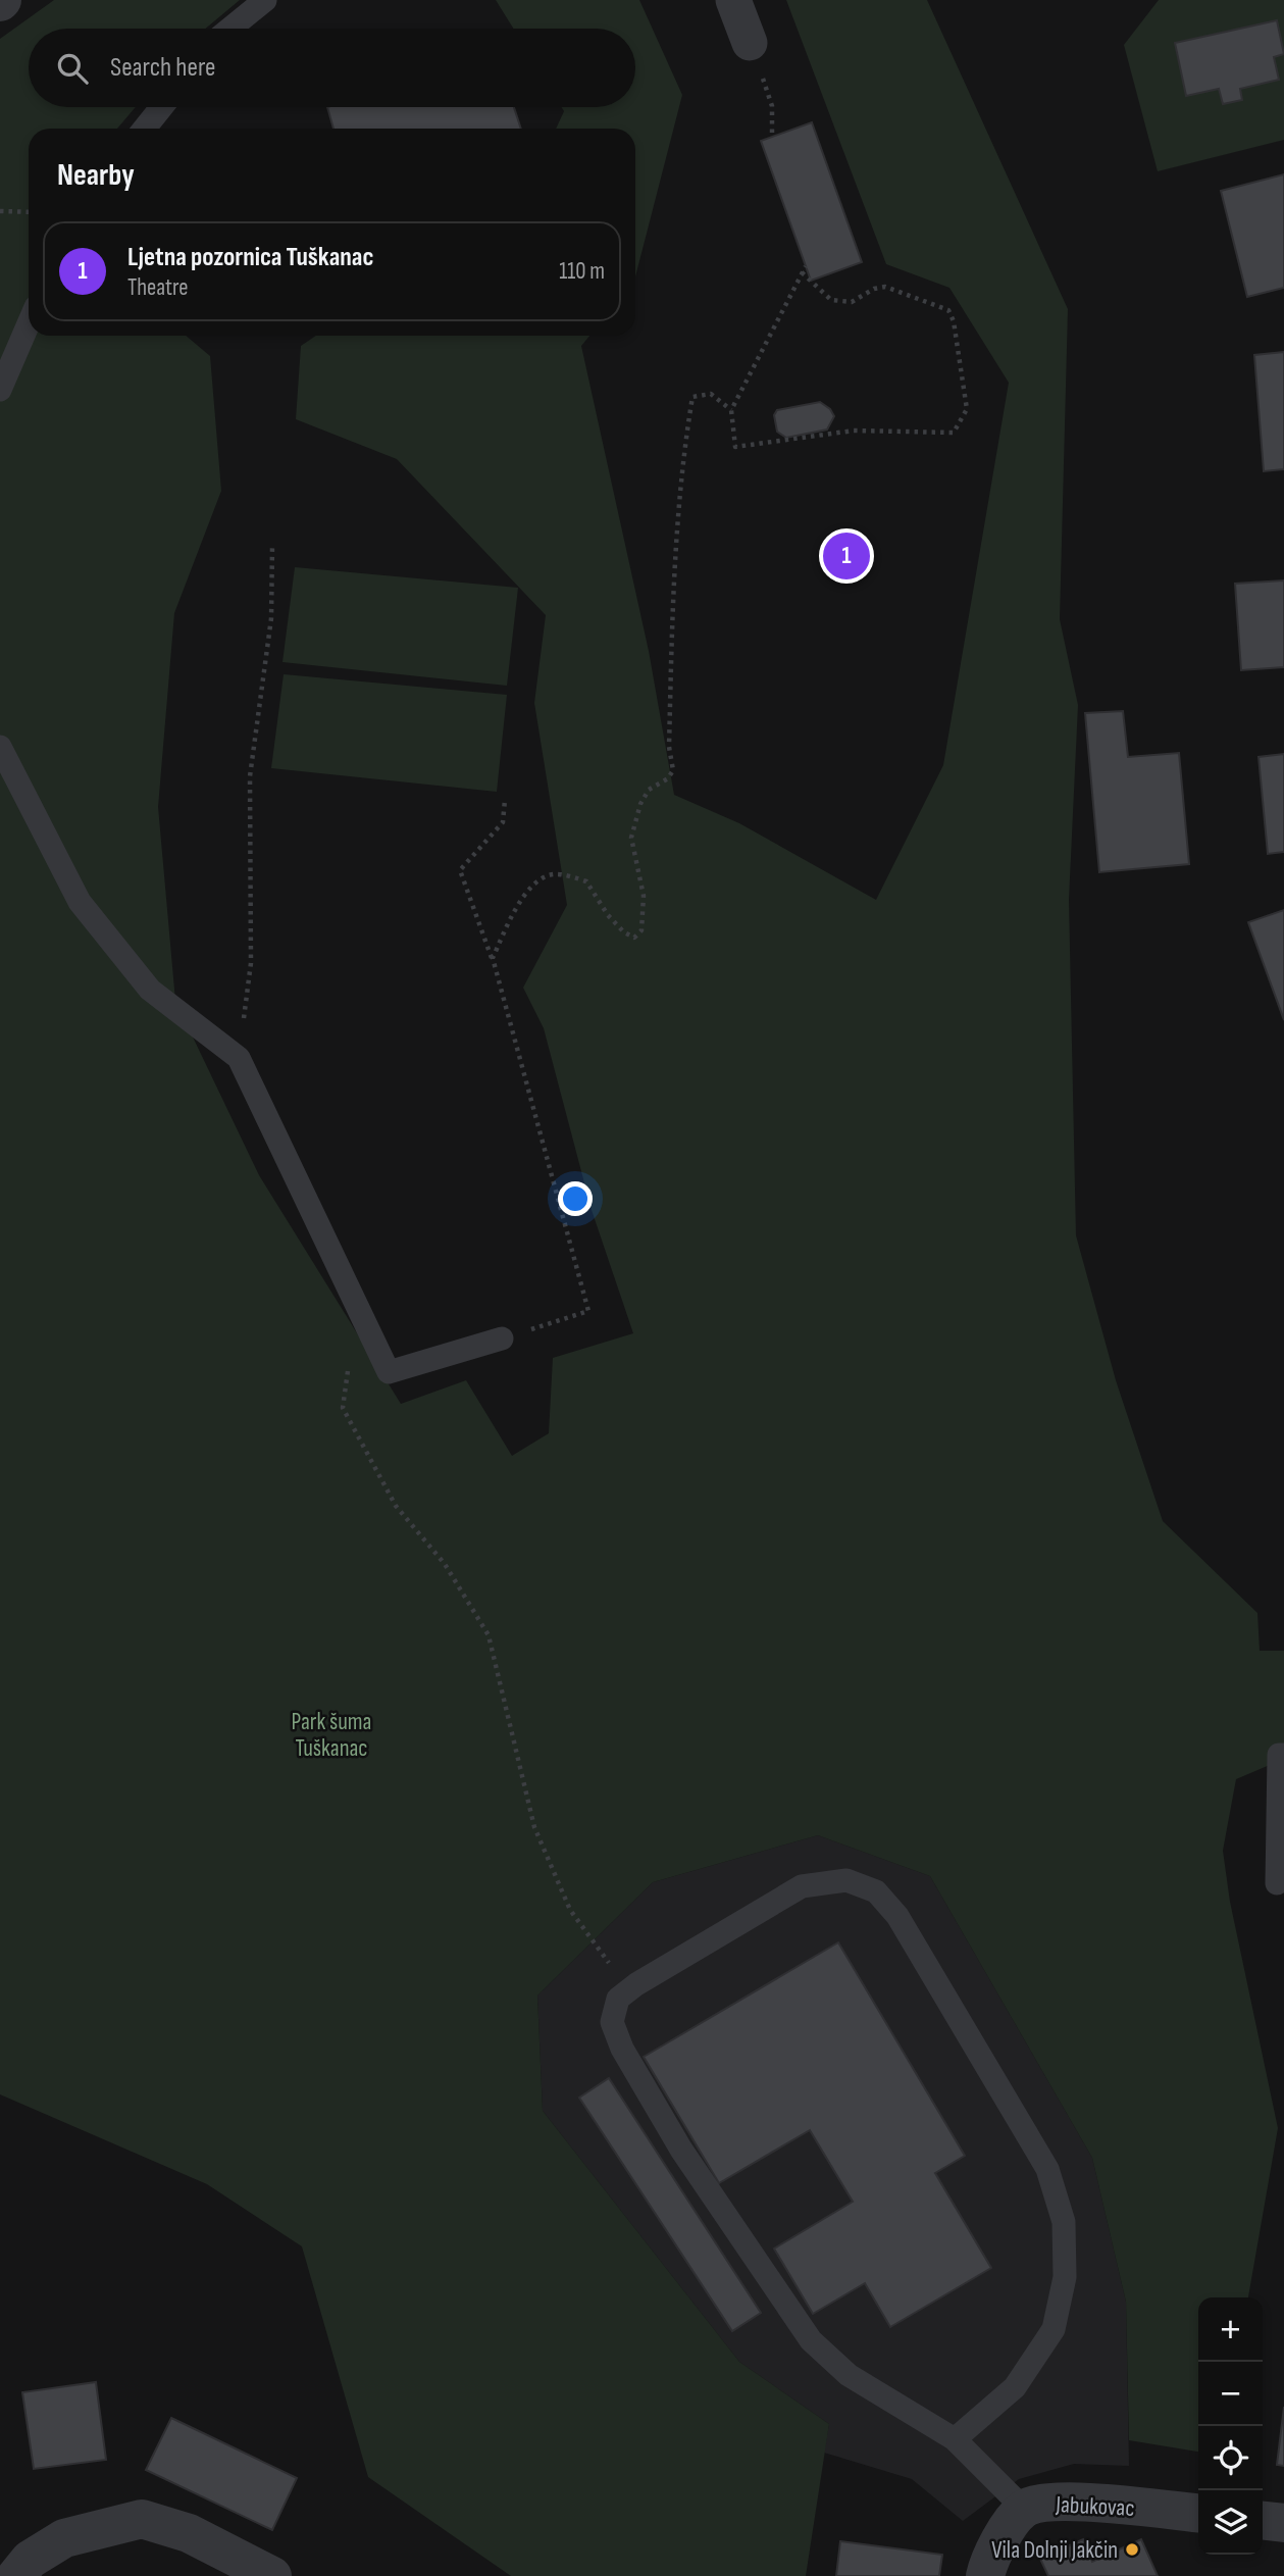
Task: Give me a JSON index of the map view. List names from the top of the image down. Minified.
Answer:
{"streets":{"street":["Jabukovac"]},"parks":["Park šuma Tuškanac"],"places":["Vila Dolnji Jakčin"],"page":{"search":"Search here","heading":"Nearby","list":[{"mark":"1","name":"Ljetna pozornica Tuškanac","note":"Theatre","value":"110 m"}],"pins":"1","map_buttons":["+","−"]}}
